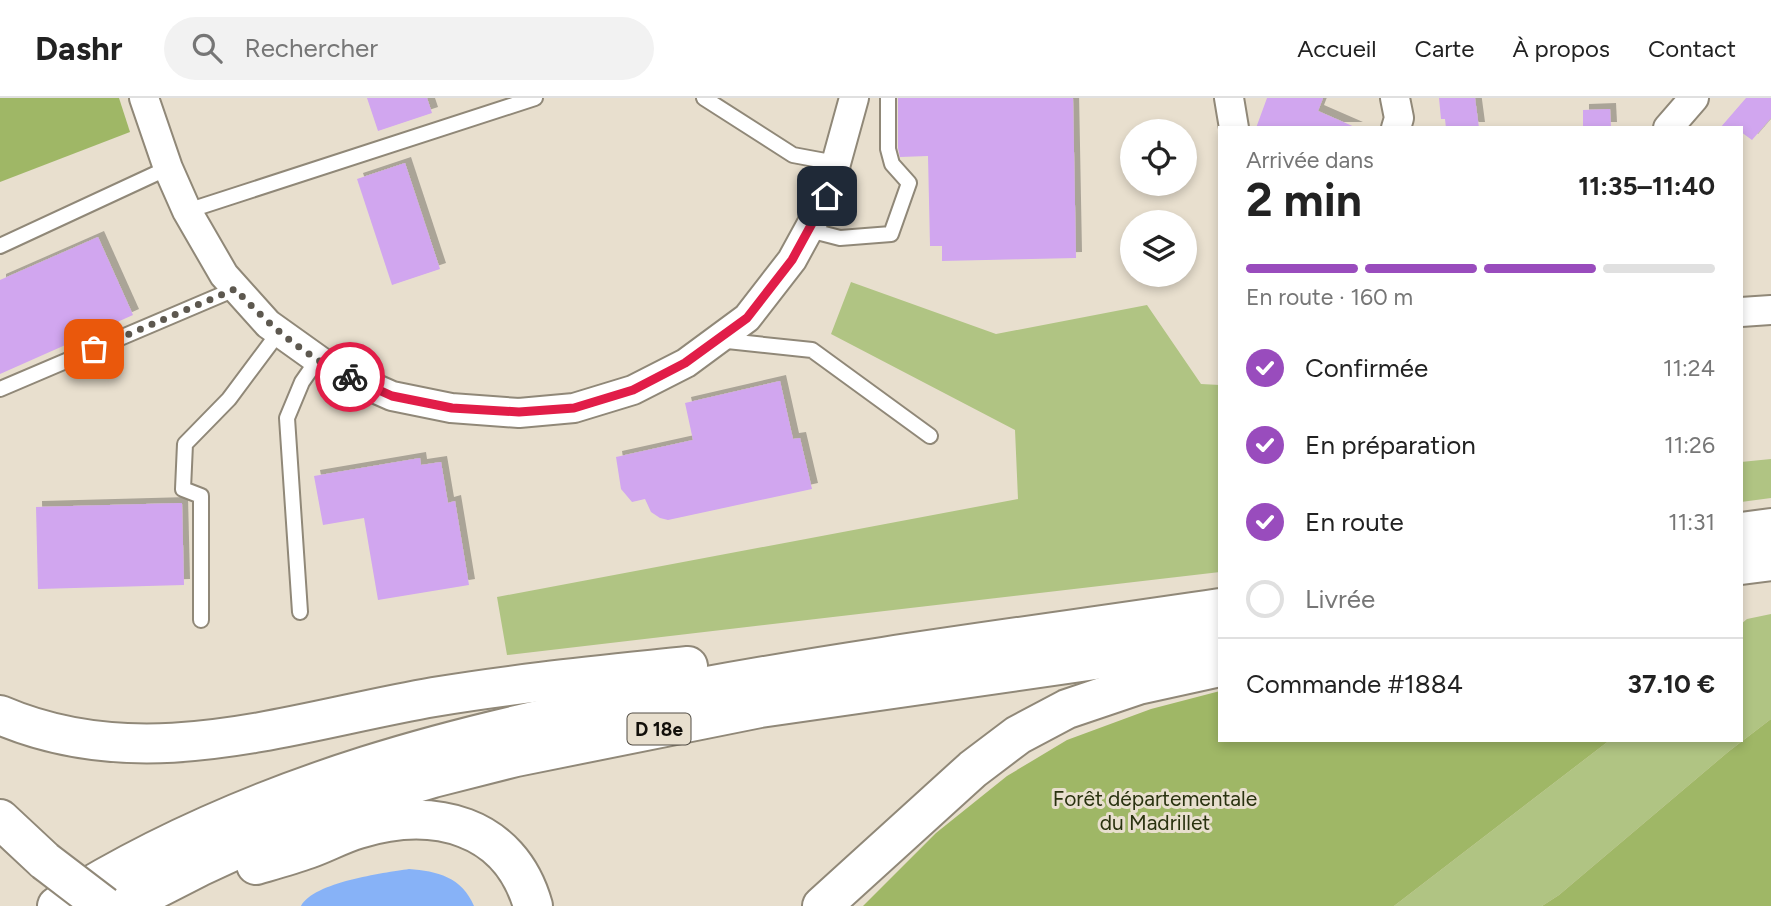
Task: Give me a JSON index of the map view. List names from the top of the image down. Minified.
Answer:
{"streets":{"highway":["D 18e"]},"parks":["Forêt départementale du Madrillet"],"page":{"header":"Dashr","search":"Rechercher","nav":["Accueil","Carte","À propos","Contact"],"heading":["2 min","Arrivée dans","11:35–11:40"],"panel":["Commande #1884","37.10 €"],"bar":"En route · 160 m","list":[["Confirmée","11:24"],["En préparation","11:26"],["En route","11:31"],"Livrée"]}}
